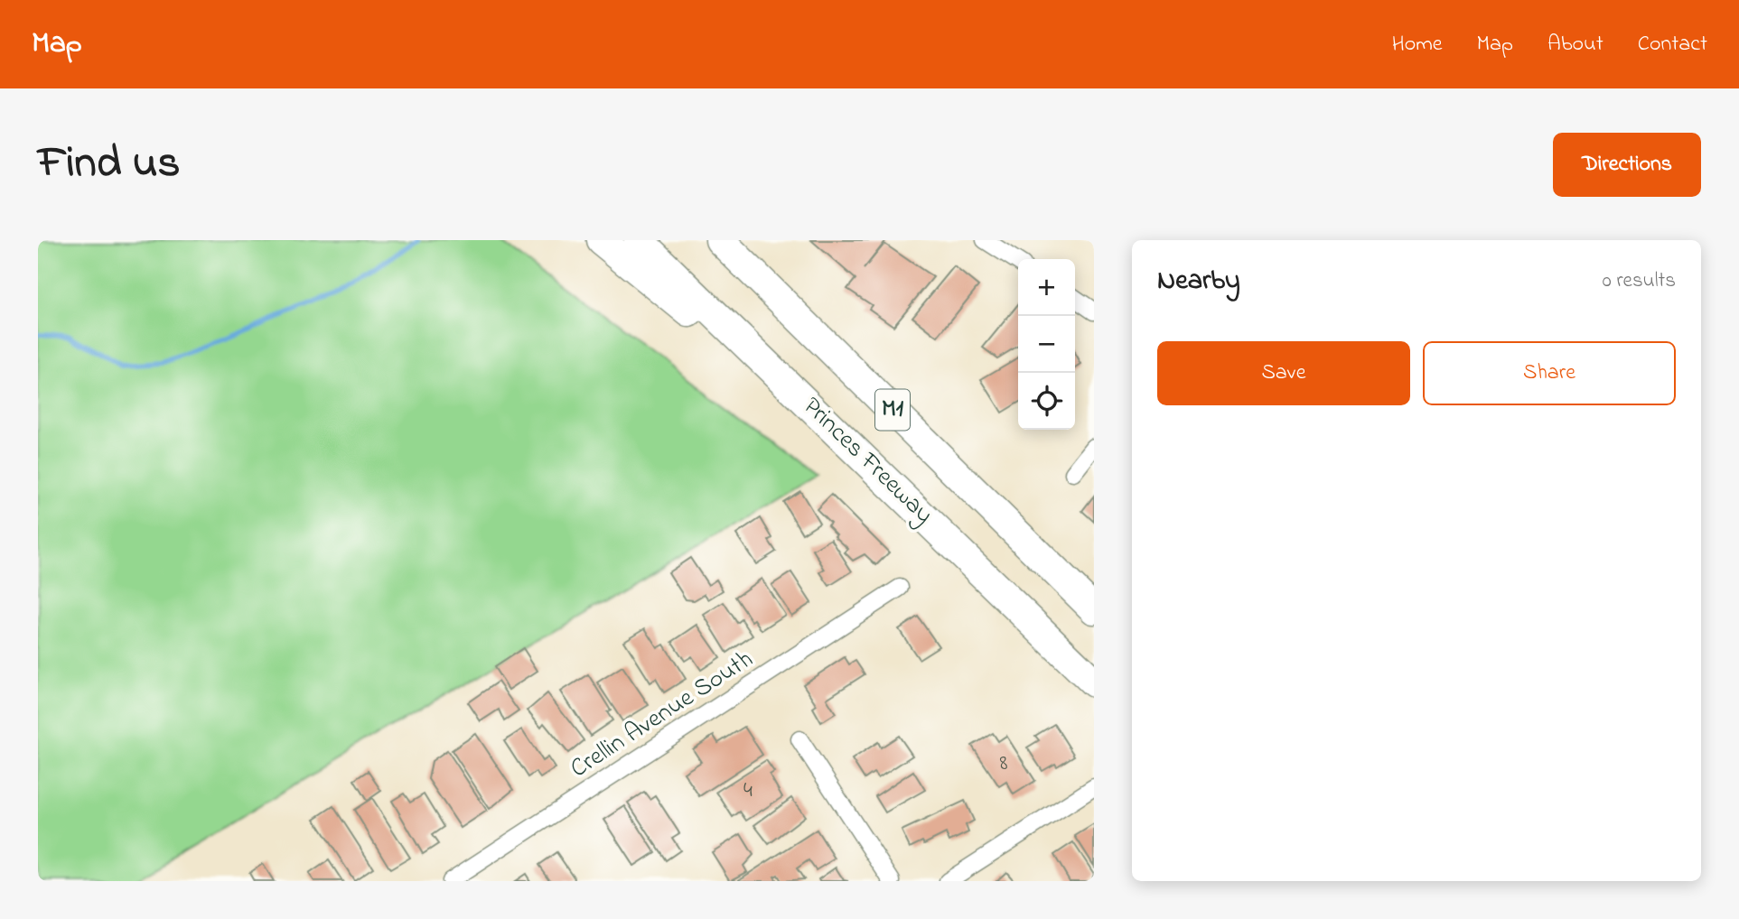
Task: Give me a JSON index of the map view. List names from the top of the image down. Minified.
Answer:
{"streets":{"highway":["M1","Princes Freeway"],"street":["Crellin Avenue South"]},"house_numbers":["8","4"],"page":{"header":"Map","nav":["Home","Map","About","Contact"],"title":"Find us","buttons":["Directions",["Save","Share"]],"heading":["Nearby","0 results"],"map_buttons":["+","−"]}}
